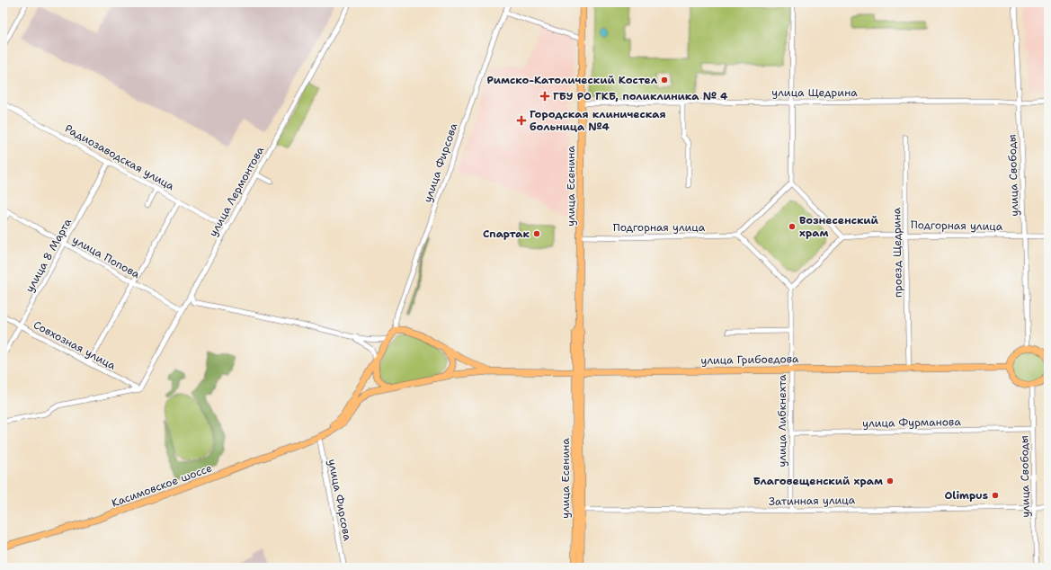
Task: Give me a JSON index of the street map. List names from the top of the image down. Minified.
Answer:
{"streets":{"main road":["улица Есенина","улица Грибоедова","Касимовское шоссе"],"street":["улица Щедрина","Радиозаводская улица","улица Фирсова","улица Свободы","улица Лермонтова","Подгорная улица","проезд Щедрина","улица 8 Марта","улица Попова","Совхозная улица","улица Либкнехта","улица Фурманова","Затинная улица"]},"crossings":[["улица Щедрина","улица Свободы"],["улица Щедрина","улица Есенина"],["Радиозаводская улица","улица Лермонтова"],["Радиозаводская улица","улица 8 Марта"],["улица Фирсова","Касимовское шоссе"],["улица Свободы","Подгорная улица"],["улица Свободы","улица Грибоедова"],["улица Свободы","улица Фурманова"],["улица Свободы","Затинная улица"],["улица Есенина","Подгорная улица"],["улица Есенина","улица Грибоедова"],["улица Есенина","Затинная улица"],["улица Лермонтова","улица Попова"],["улица Лермонтова","Совхозная улица"],["Подгорная улица","проезд Щедрина"],["проезд Щедрина","улица Грибоедова"],["улица 8 Марта","улица Попова"],["улица 8 Марта","Совхозная улица"],["улица Грибоедова","улица Либкнехта"],["улица Либкнехта","улица Фурманова"],["улица Либкнехта","Затинная улица"]],"places":{"other":["Римско-Католический Костел","Вознесенский храм","Спартак","Благовещенский храм","Olimpus"],"health":["ГБУ РО ГКБ, поликлиника № 4","Городская клиническая больница №4"]}}
